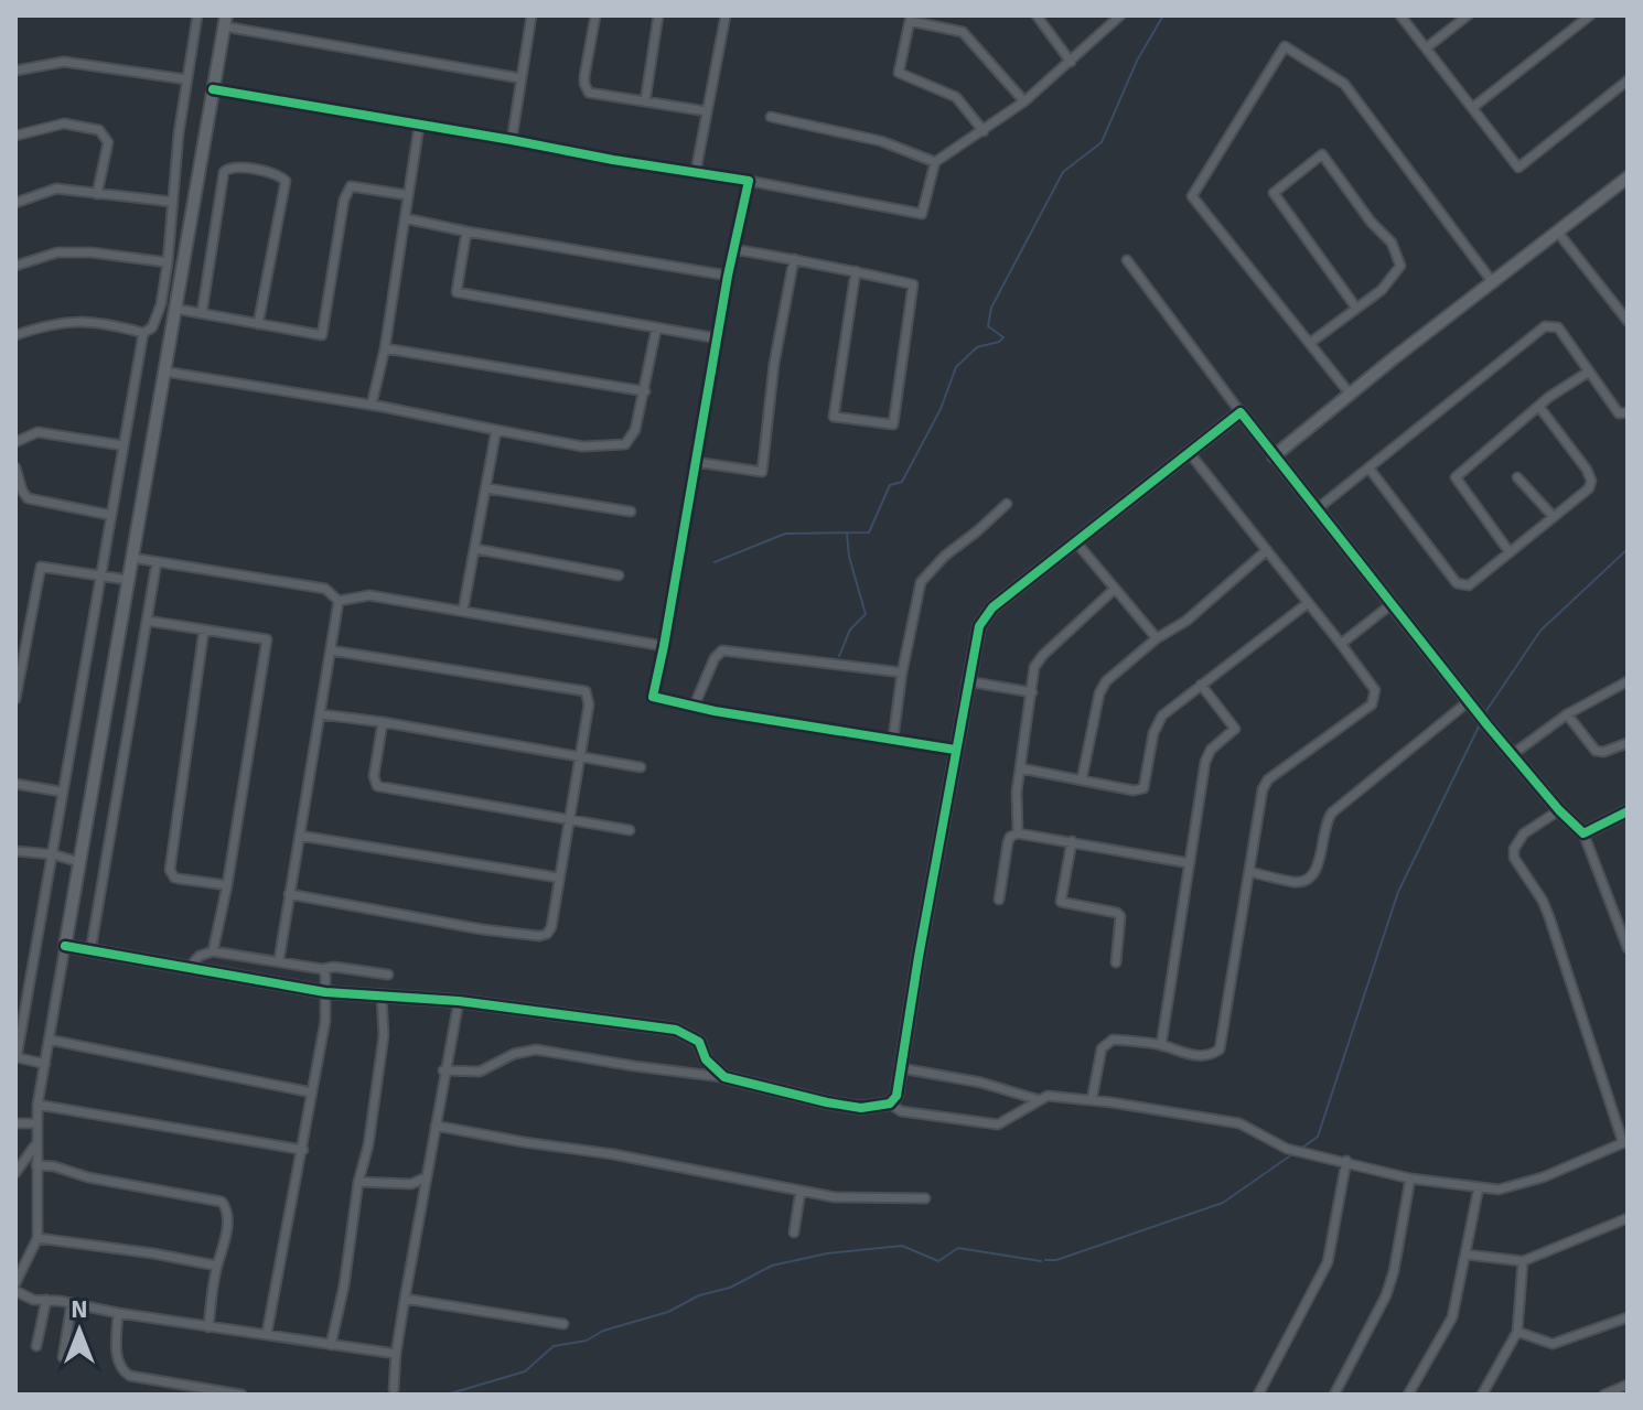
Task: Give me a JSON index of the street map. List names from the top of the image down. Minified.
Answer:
{"north":"top"}
